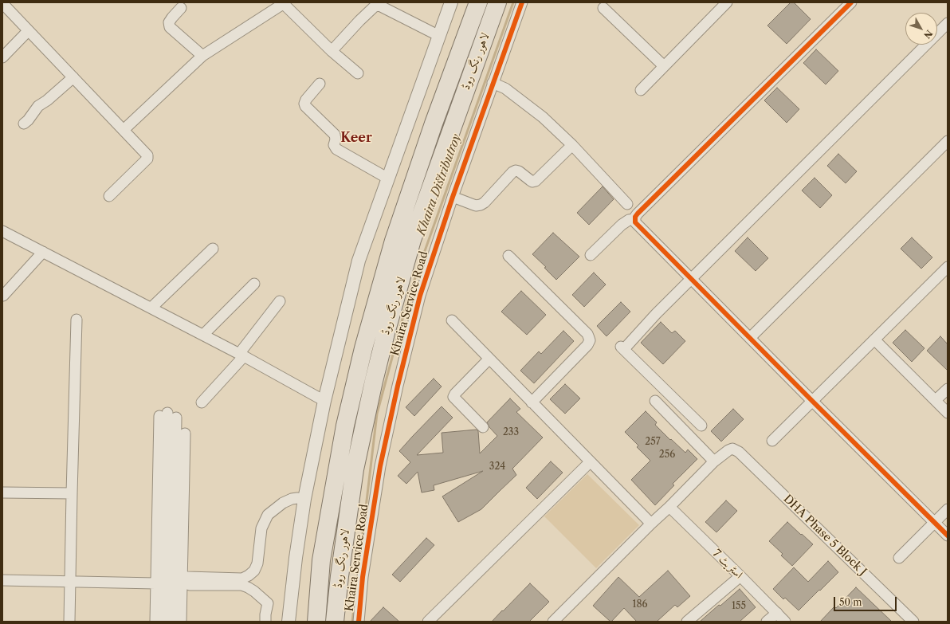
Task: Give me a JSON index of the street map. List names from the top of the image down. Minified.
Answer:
{"streets":{"highway":["لاہور رنگ روڈ"],"street":["Khaira Service Road","DHA Phase 5 Block J","اسٹریٹ 7"]},"districts":["Keer"],"water":["Khaira Distributroy"],"house_numbers":["233","257","256","324","186","155"],"scale_bar":"50 m","north":"bottom right"}
